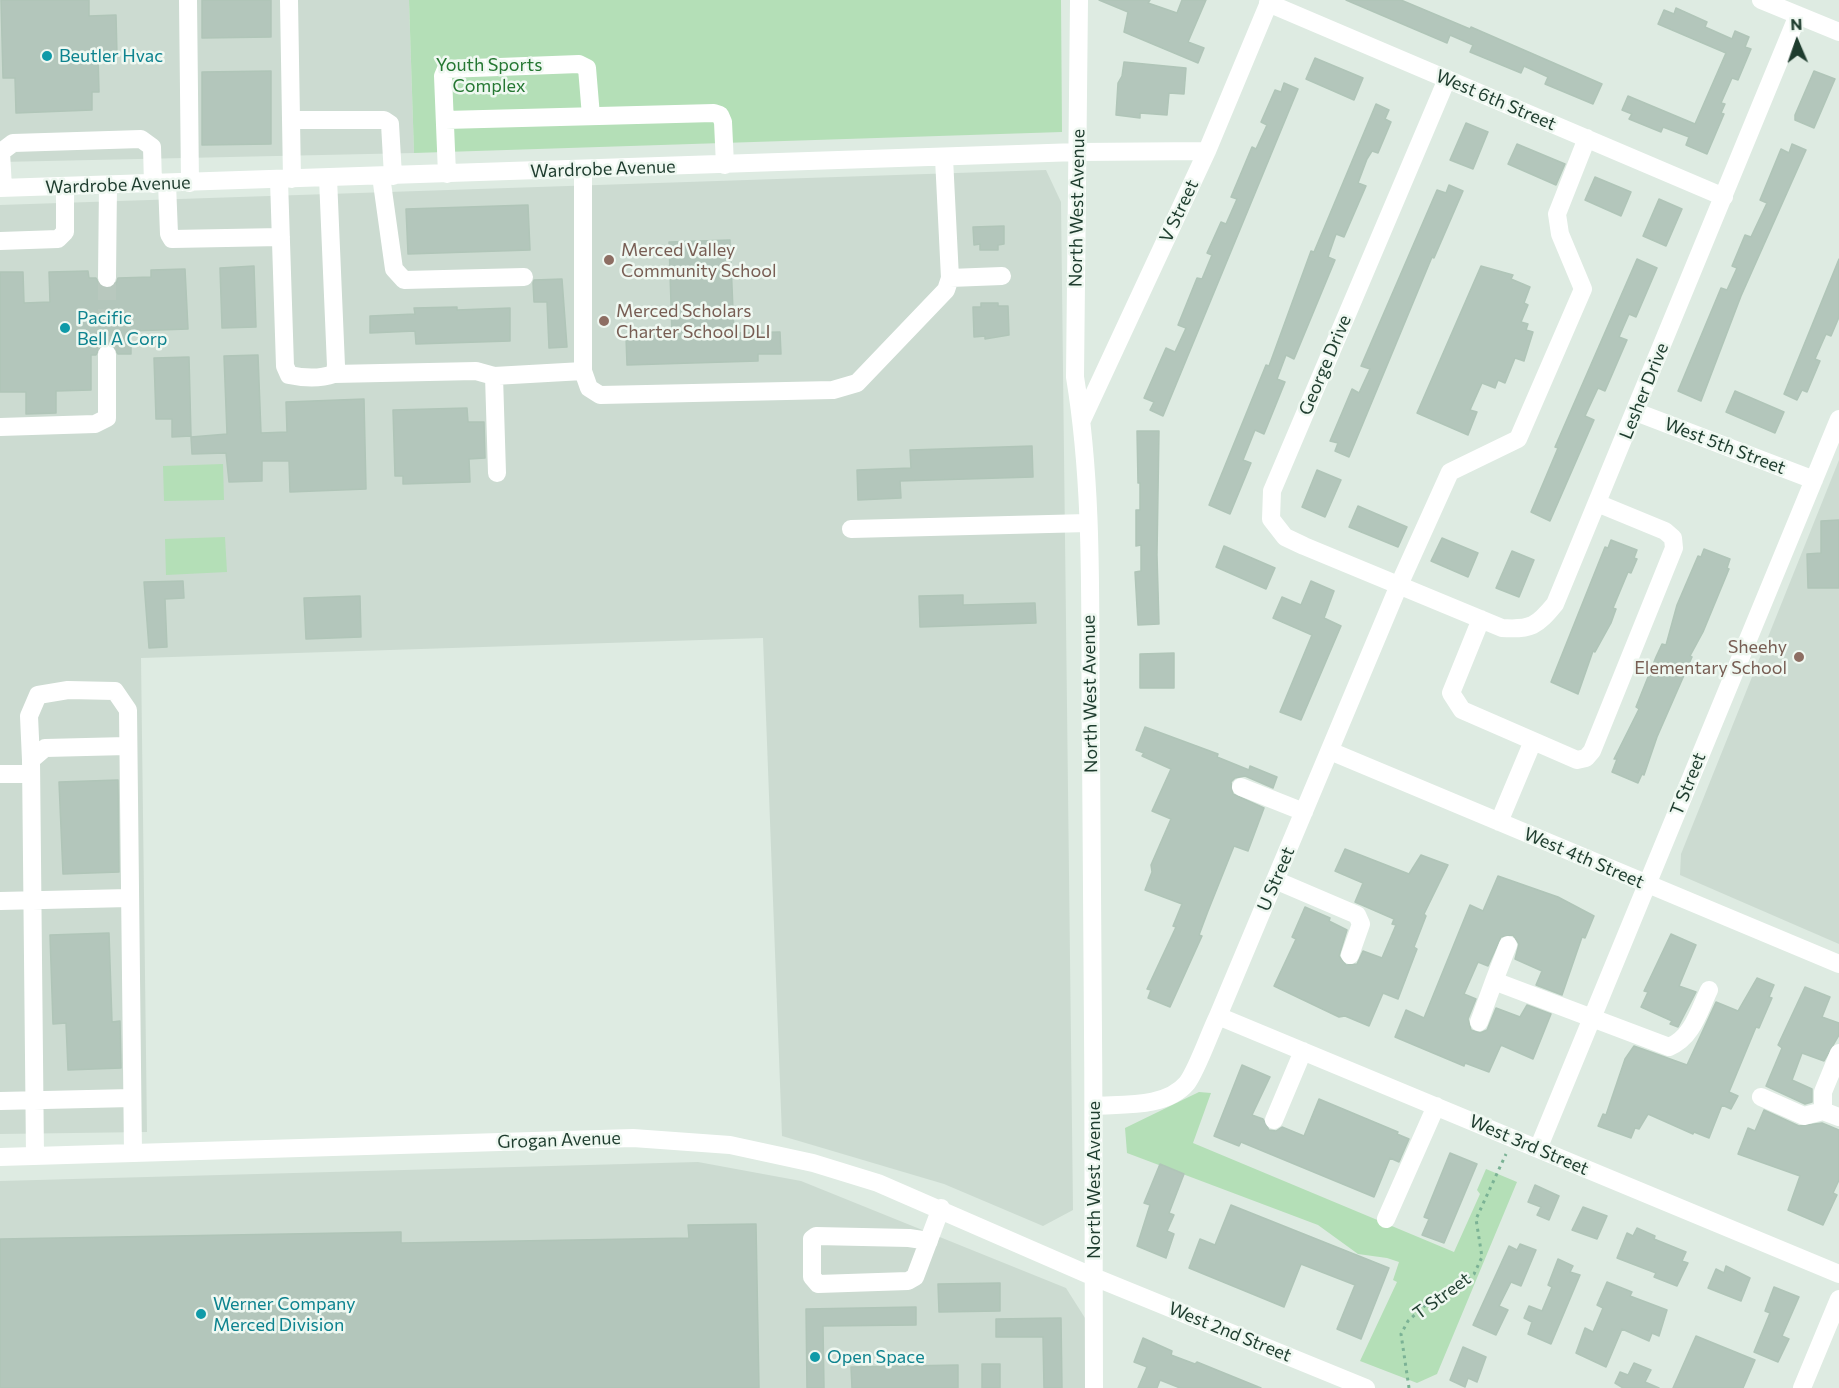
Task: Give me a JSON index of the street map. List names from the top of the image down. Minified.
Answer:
{"streets":{"street":["West 6th Street","Wardrobe Avenue","North West Avenue","V Street","George Drive","Lesher Drive","West 5th Street","T Street","West 4th Street","U Street","Grogan Avenue","West 3rd Street","West 2nd Street"]},"crossings":[["West 6th Street","V Street"],["West 6th Street","George Drive"],["West 6th Street","Lesher Drive"],["West 6th Street","U Street"],["Wardrobe Avenue","North West Avenue"],["Wardrobe Avenue","V Street"],["North West Avenue","V Street"],["North West Avenue","U Street"],["North West Avenue","Grogan Avenue"],["North West Avenue","West 2nd Street"],["George Drive","Lesher Drive"],["George Drive","U Street"],["Lesher Drive","West 5th Street"],["Lesher Drive","U Street"],["West 5th Street","T Street"],["T Street","West 4th Street"],["T Street","West 3rd Street"],["West 4th Street","U Street"],["U Street","West 3rd Street"],["Grogan Avenue","West 2nd Street"]],"parks":["Youth Sports Complex"],"places":["Beutler Hvac","Merced Valley Community School","Merced Scholars Charter School DLI","Pacific Bell A Corp","Sheehy Elementary School","Werner Company Merced Division","Open Space"],"north":"top"}
